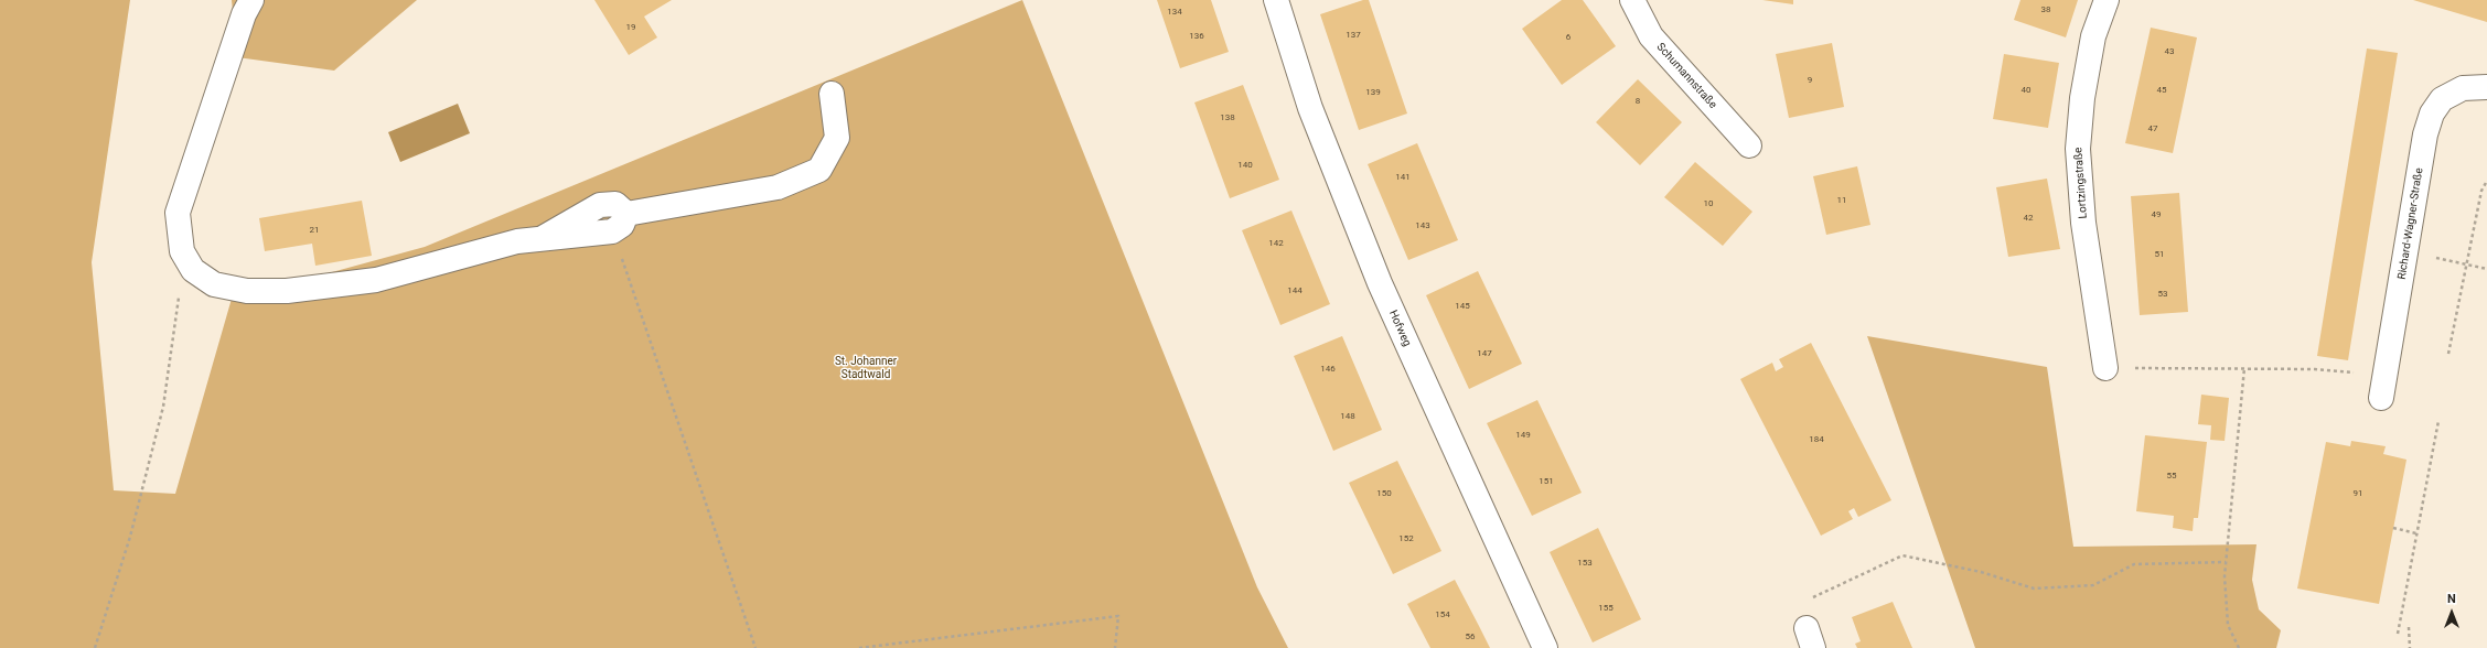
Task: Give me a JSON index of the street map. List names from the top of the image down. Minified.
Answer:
{"streets":{"street":["Schumannstraße","Lortzingstraße","Richard-Wagner-Straße","Hofweg"]},"parks":["St. Johanner Stadtwald"],"house_numbers":["38","134","19","137","136","6","43","9","40","45","139","8","138","47","140","141","11","10","49","42","143","21","142","51","144","53","145","147","146","148","149","184","55","151","150","91","152","153","155","154","56"],"north":"top"}
